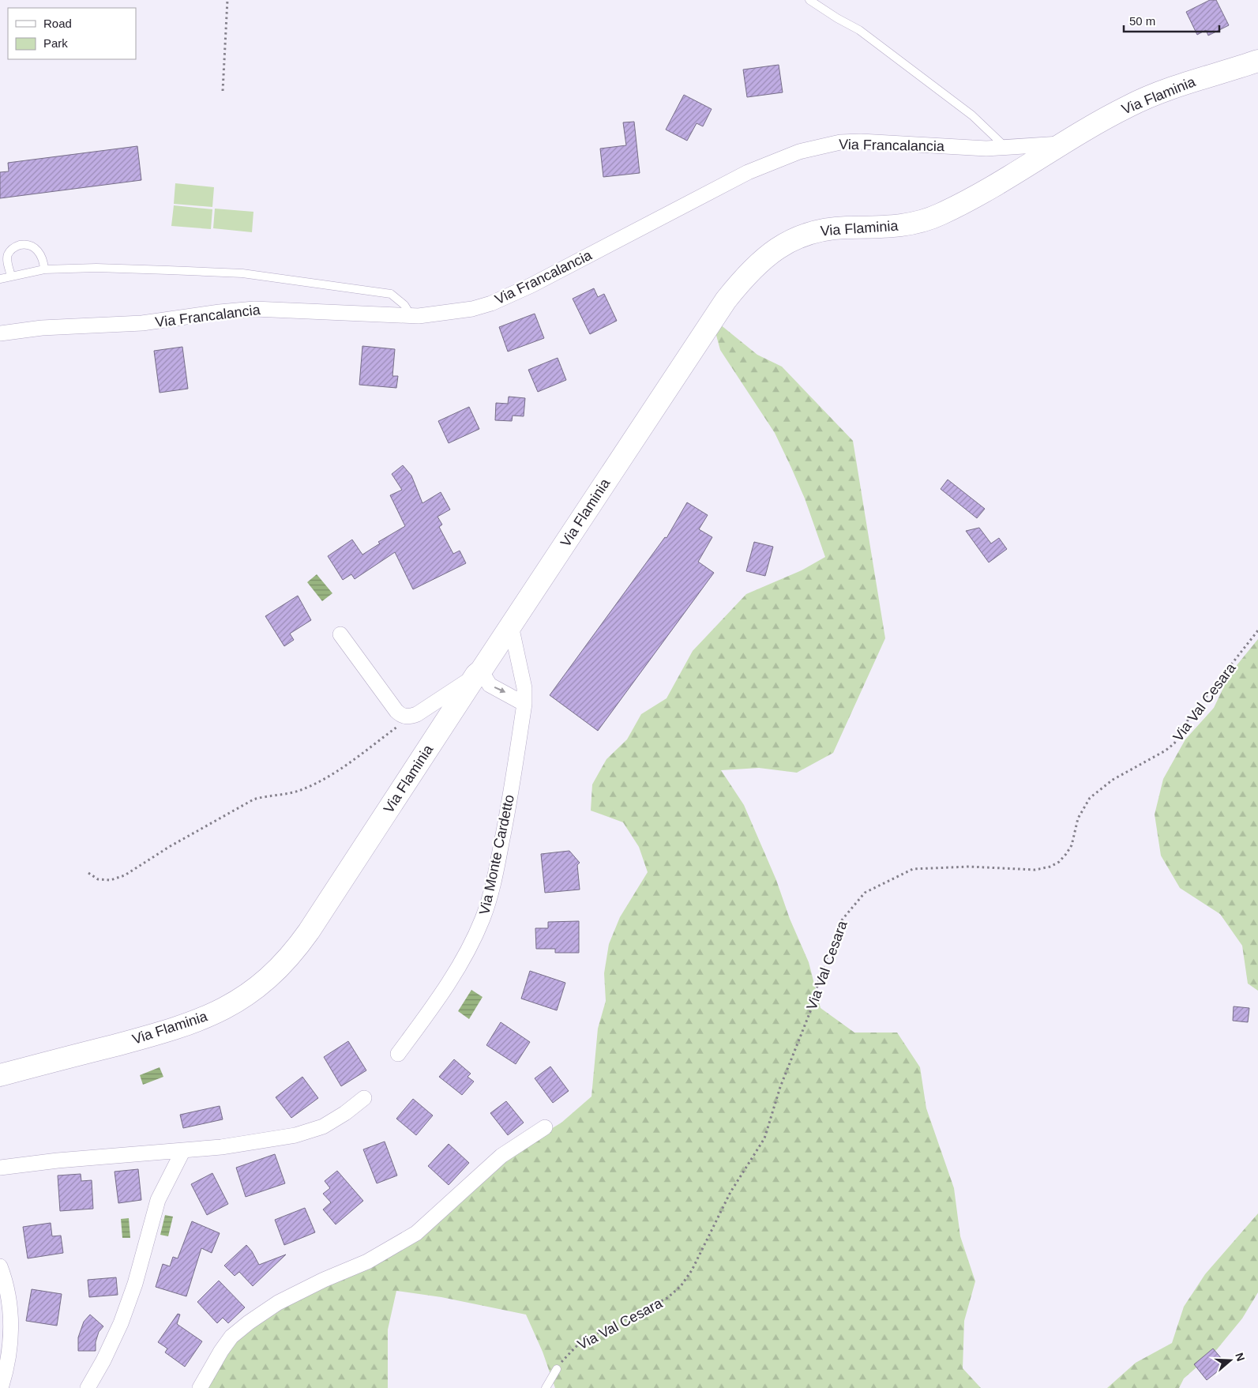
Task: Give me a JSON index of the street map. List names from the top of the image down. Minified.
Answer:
{"streets":{"main road":["Via Flaminia"],"street":["Via Francalancia","Via Monte Cardetto"],"path":["Via Val Cesara"]},"crossings":[["Via Flaminia","Via Francalancia"],["Via Flaminia","Via Monte Cardetto"]],"legend":["Road","Park"],"scale_bar":"50 m","north":"right"}
